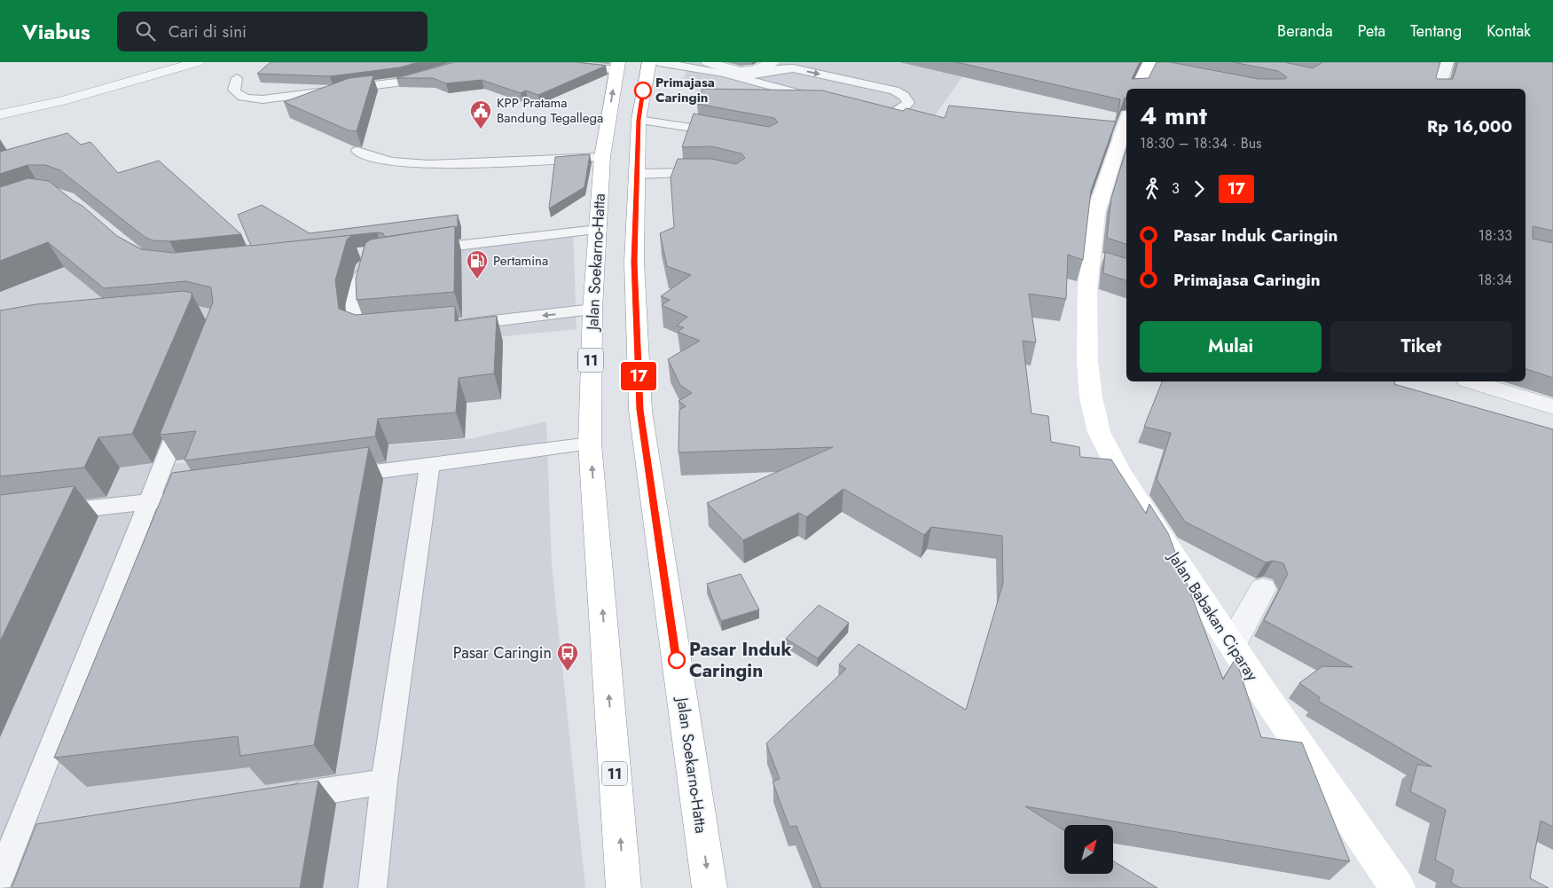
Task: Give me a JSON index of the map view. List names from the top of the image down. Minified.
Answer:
{"streets":{"main road":["Jalan Soekarno-Hatta","11","Jalan Babakan Ciparay"]},"places":{"other":["Primajasa Caringin","Pasar Induk Caringin"],"public building":["KPP Pratama Bandung Tegallega"],"fuel station":["Pertamina"],"bus stop":["Pasar Caringin"]},"lines":["bus line 17"],"north":"top right","page":{"header":"Viabus","search":"Cari di sini","nav":["Beranda","Peta","Tentang","Kontak"],"on_map":"17","heading":["4 mnt","18:30 – 18:34 · Bus","Rp 16,000"],"legs":["3","17"],"list":[{"name":"Pasar Induk Caringin","value":"18:33"},{"name":"Primajasa Caringin","value":"18:34"}],"buttons":["Mulai","Tiket"]}}
